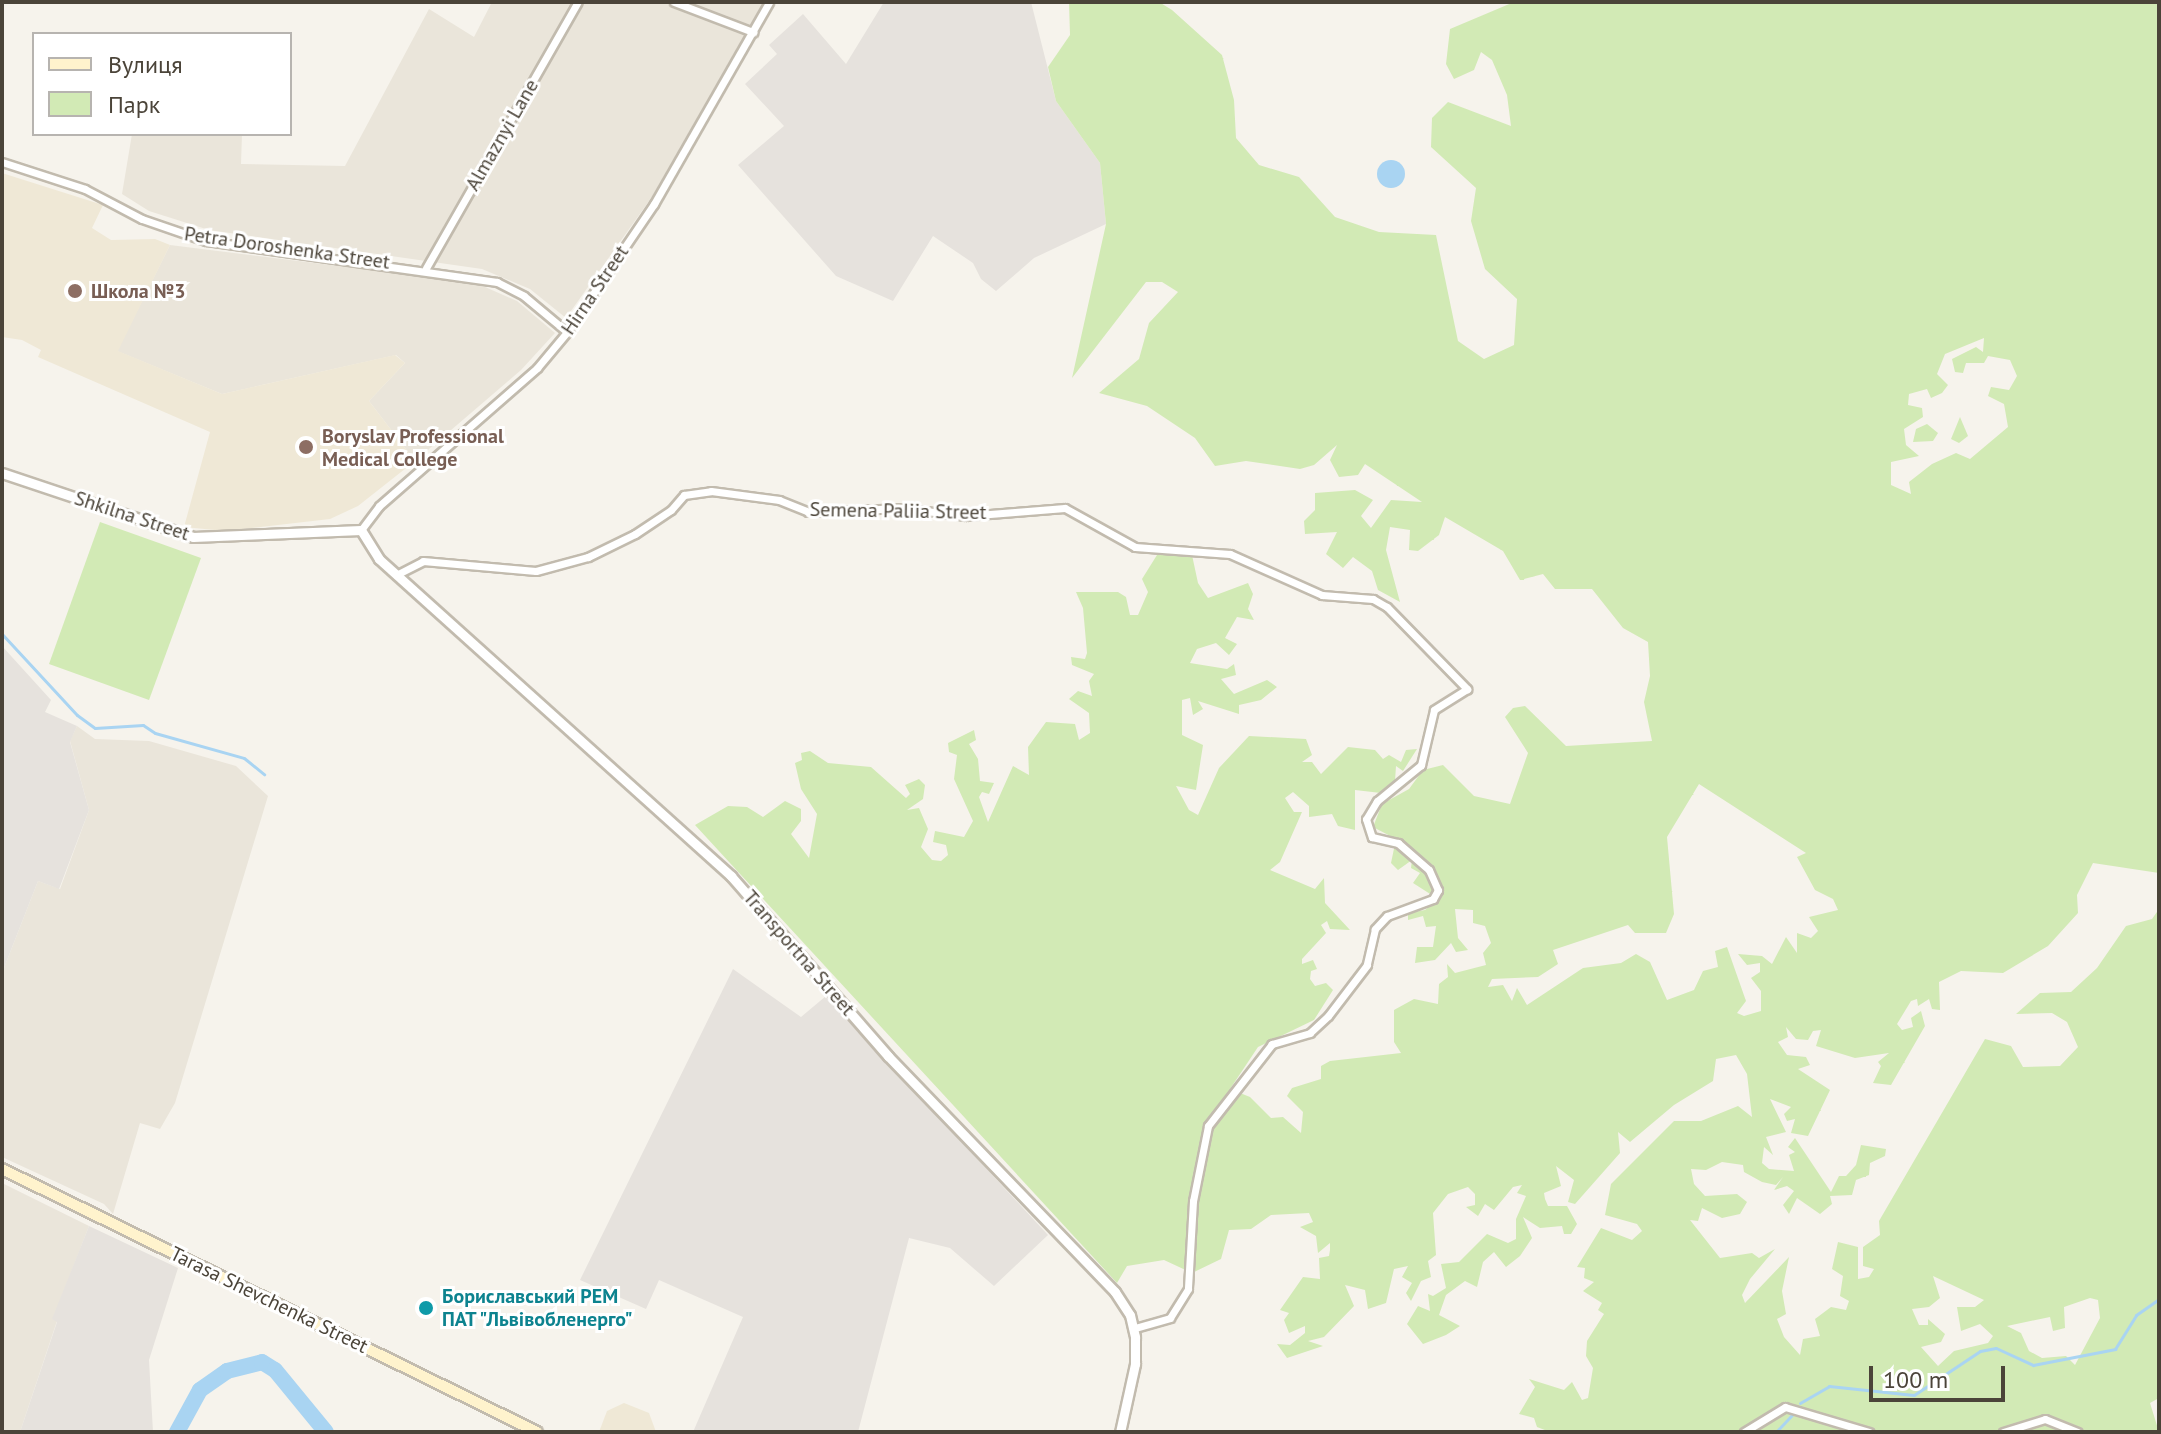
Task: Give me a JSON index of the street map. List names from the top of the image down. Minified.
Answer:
{"streets":{"main road":["Tarasa Shevchenka Street"],"street":["Almaznyi Lane","Petra Doroshenka Street","Hirna Street","Semena Paliia Street","Shkilna Street","Transportna Street"]},"crossings":[["Almaznyi Lane","Petra Doroshenka Street"],["Petra Doroshenka Street","Hirna Street"],["Hirna Street","Shkilna Street"],["Hirna Street","Transportna Street"],["Semena Paliia Street","Transportna Street"],["Shkilna Street","Transportna Street"]],"places":["Школа №3","Boryslav Professional Medical College","Бориславський РЕМ ПАТ \"Львівобленерго\""],"legend":["Вулиця","Парк"],"scale_bar":"100 m"}
